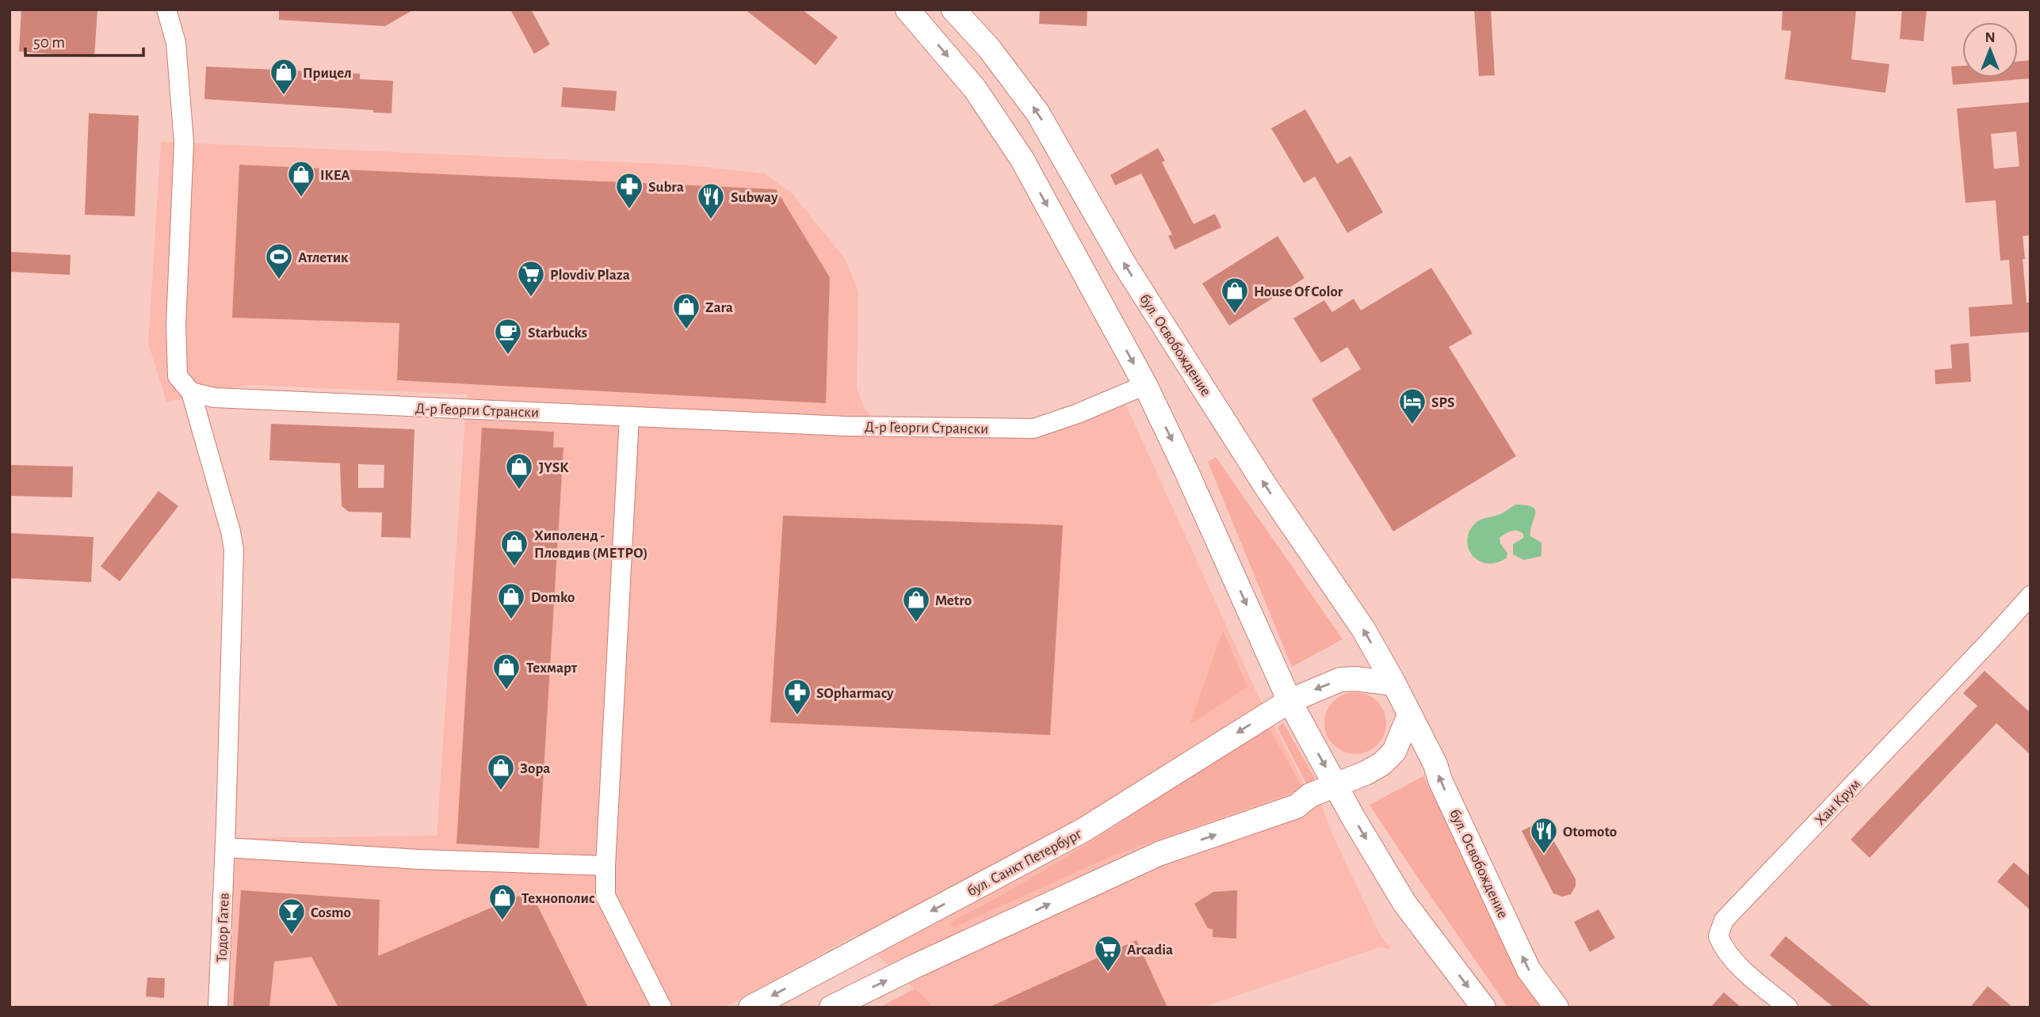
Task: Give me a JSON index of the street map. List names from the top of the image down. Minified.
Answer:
{"streets":{"main road":["бул. Освобождение","бул. Санкт Петербург"],"street":["Д-р Георги Странски","Хан Крум","Тодор Гатев"]},"crossings":[["бул. Освобождение","бул. Санкт Петербург"],["Д-р Георги Странски","Тодор Гатев"]],"places":{"shop":["Прицел","IKEA","House Of Color","Zara","JYSK","Хиполенд - Пловдив (МЕТРО)","Domko","Metro","Техмарт","Зора","Технополис"],"pharmacy":["Subra","SOpharmacy"],"restaurant":["Subway","Otomoto"],"sports":["Атлетик"],"supermarket":["Plovdiv Plaza","Arcadia"],"cafe":["Starbucks"],"hotel":["SPS"],"bar":["Cosmo"]},"scale_bar":"50 m","north":"top"}
